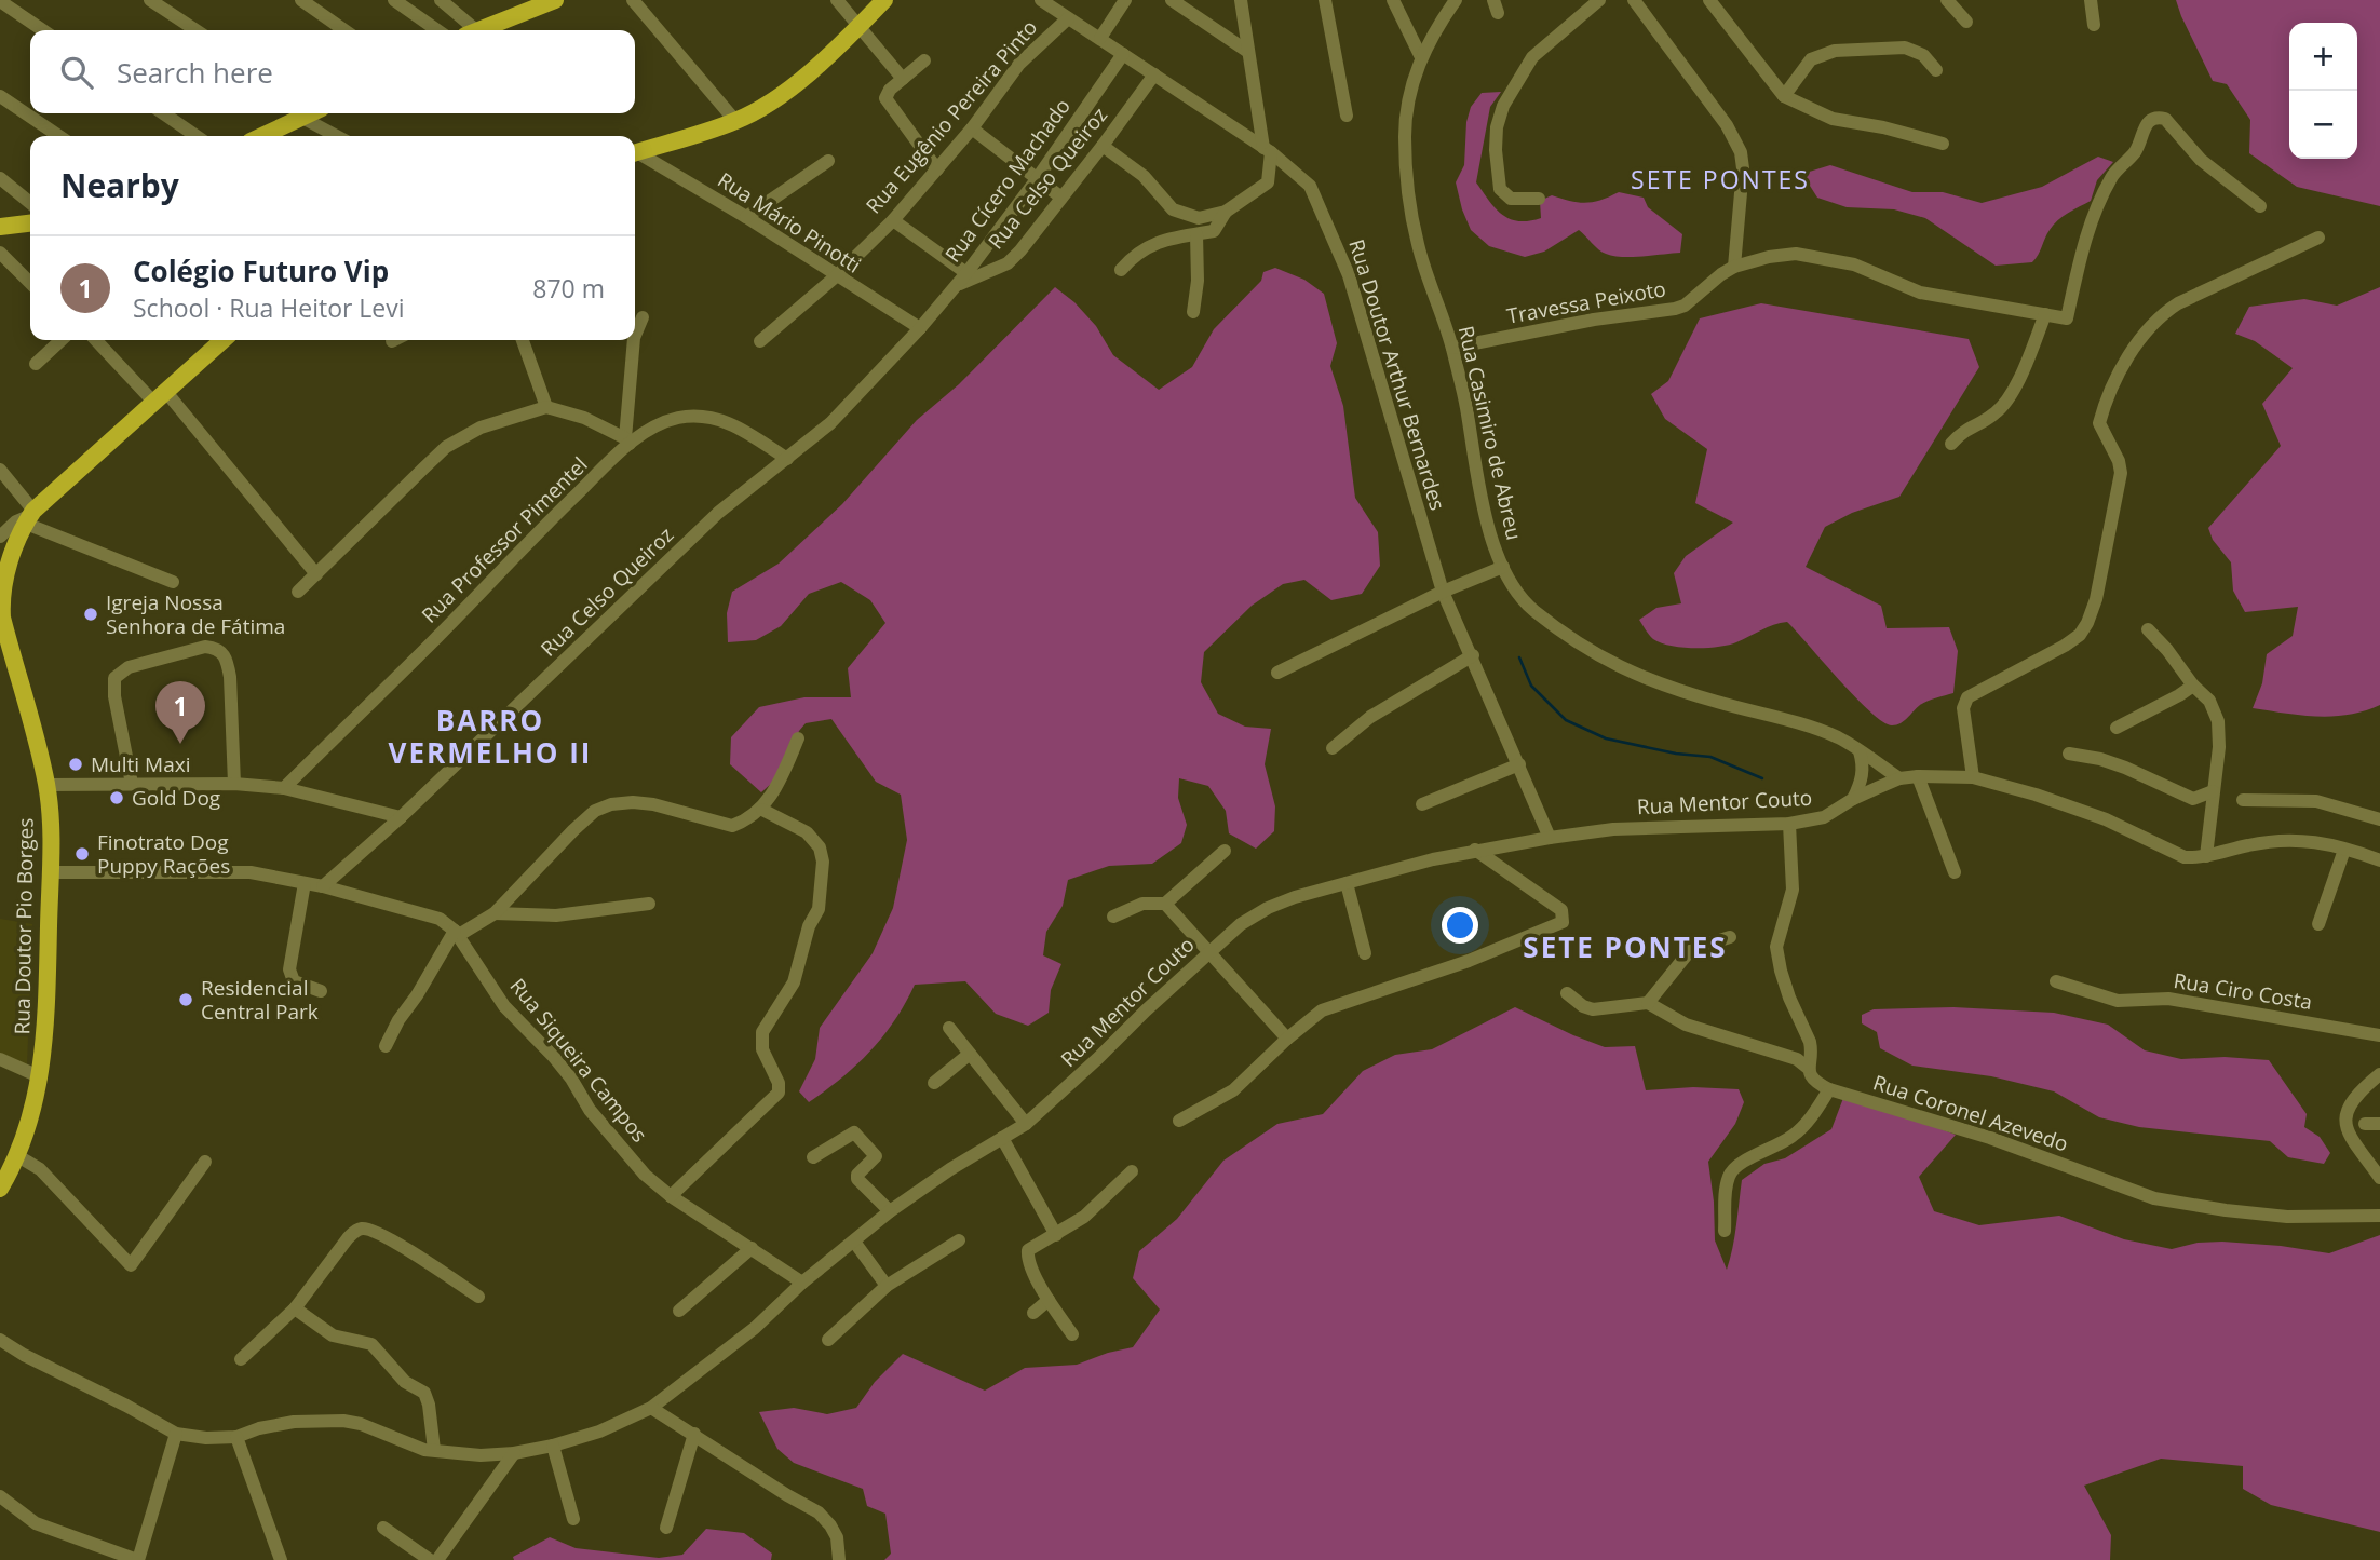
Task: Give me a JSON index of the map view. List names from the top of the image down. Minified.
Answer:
{"streets":{"main road":["Rua Doutor Pio Borges"],"street":["Rua Eugênio Pereira Pinto","Rua Celso Queiroz","Rua Cícero Machado","Rua Mário Pinotti","Travessa Peixoto","Rua Doutor Arthur Bernardes","Rua Casimiro de Abreu","Rua Professor Pimentel","Rua Mentor Couto","Rua Ciro Costa","Rua Siqueira Campos","Rua Coronel Azevedo"]},"crossings":[["Rua Eugênio Pereira Pinto","Rua Mário Pinotti"],["Rua Eugênio Pereira Pinto","Rua Doutor Arthur Bernardes"],["Rua Celso Queiroz","Rua Cícero Machado"],["Rua Celso Queiroz","Rua Mário Pinotti"],["Rua Celso Queiroz","Rua Doutor Arthur Bernardes"],["Rua Celso Queiroz","Rua Professor Pimentel"],["Rua Cícero Machado","Rua Mário Pinotti"],["Rua Cícero Machado","Rua Doutor Arthur Bernardes"],["Travessa Peixoto","Rua Casimiro de Abreu"],["Rua Doutor Arthur Bernardes","Rua Mentor Couto"],["Rua Casimiro de Abreu","Rua Mentor Couto"],["Rua Mentor Couto","Rua Siqueira Campos"]],"districts":["SETE PONTES","BARRO VERMELHO II","SETE PONTES"],"places":["Igreja Nossa Senhora de Fátima","Multi Maxi","Gold Dog","Finotrato Dog Puppy Rações","Residencial Central Park"],"page":{"map_buttons":["+","−"],"search":"Search here","heading":"Nearby","list":[{"mark":"1","name":"Colégio Futuro Vip","note":"School · Rua Heitor Levi","value":"870 m"}],"pins":"1"}}
